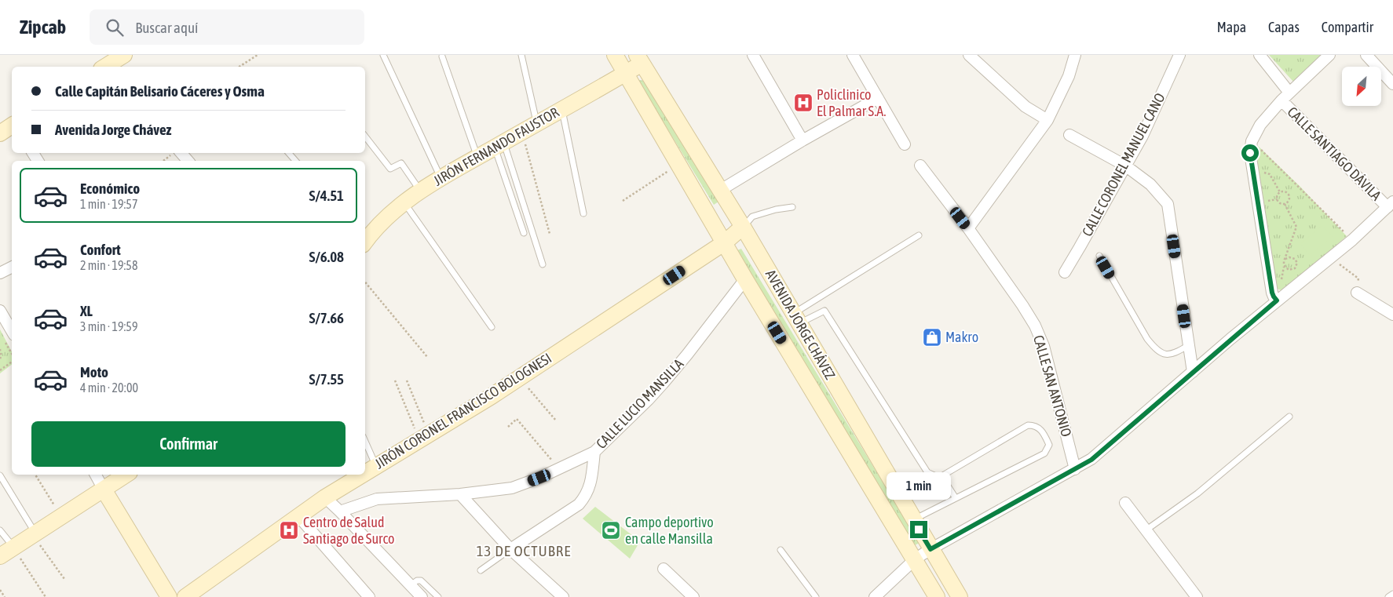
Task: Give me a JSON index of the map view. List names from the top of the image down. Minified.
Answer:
{"streets":{"street":["JIRÓN FERNANDO FAUSTOR","CALLE SANTIAGO DÁVILA","CALLE CORONEL MANUEL CANO","AVENIDA JORGE CHÁVEZ","CALLE SAN ANTONIO","CALLE LUCIO MANSILLA","JIRÓN CORONEL FRANCISCO BOLOGNESI"]},"crossings":[["JIRÓN FERNANDO FAUSTOR","AVENIDA JORGE CHÁVEZ"],["AVENIDA JORGE CHÁVEZ","CALLE LUCIO MANSILLA"],["AVENIDA JORGE CHÁVEZ","JIRÓN CORONEL FRANCISCO BOLOGNESI"]],"districts":["13 DE OCTUBRE"],"places":{"hospital":["Policlinico El Palmar S.A.","Centro de Salud Santiago de Surco"],"shop":["Makro"],"sports":["Campo deportivo en calle Mansilla"]},"north":"bottom left","page":{"header":"Zipcab","search":"Buscar aquí","nav":["Mapa","Capas","Compartir"],"banner":["Calle Capitán Belisario Cáceres y Osma","Avenida Jorge Chávez"],"list":[{"name":"Económico","note":"1 min · 19:57","value":"S/4.51"},{"name":"Confort","note":"2 min · 19:58","value":"S/6.08"},{"name":"XL","note":"3 min · 19:59","value":"S/7.66"},{"name":"Moto","note":"4 min · 20:00","value":"S/7.55"}],"buttons":"Confirmar","bubble":"1 min"}}
